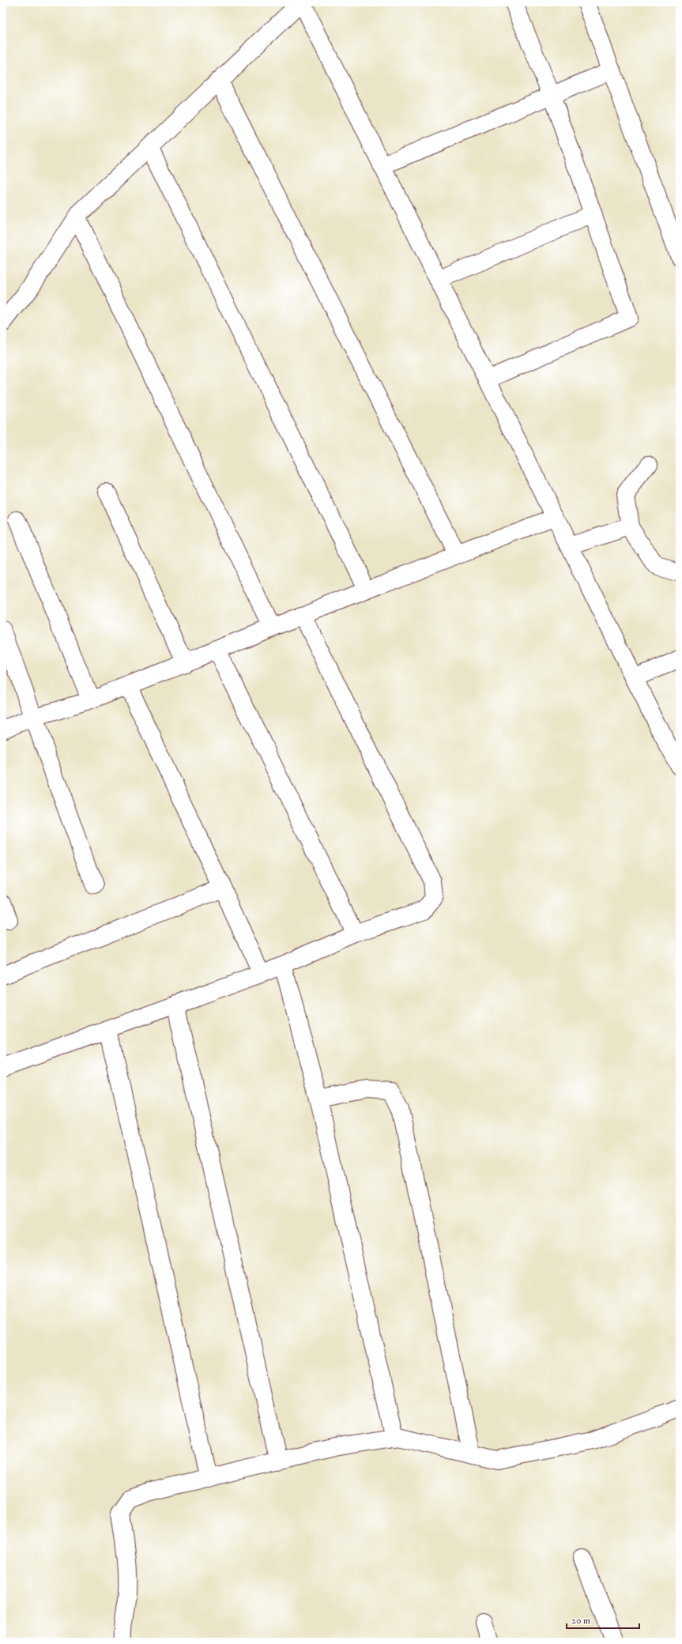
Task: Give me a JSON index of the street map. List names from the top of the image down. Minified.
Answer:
{"scale_bar":"20 m"}
